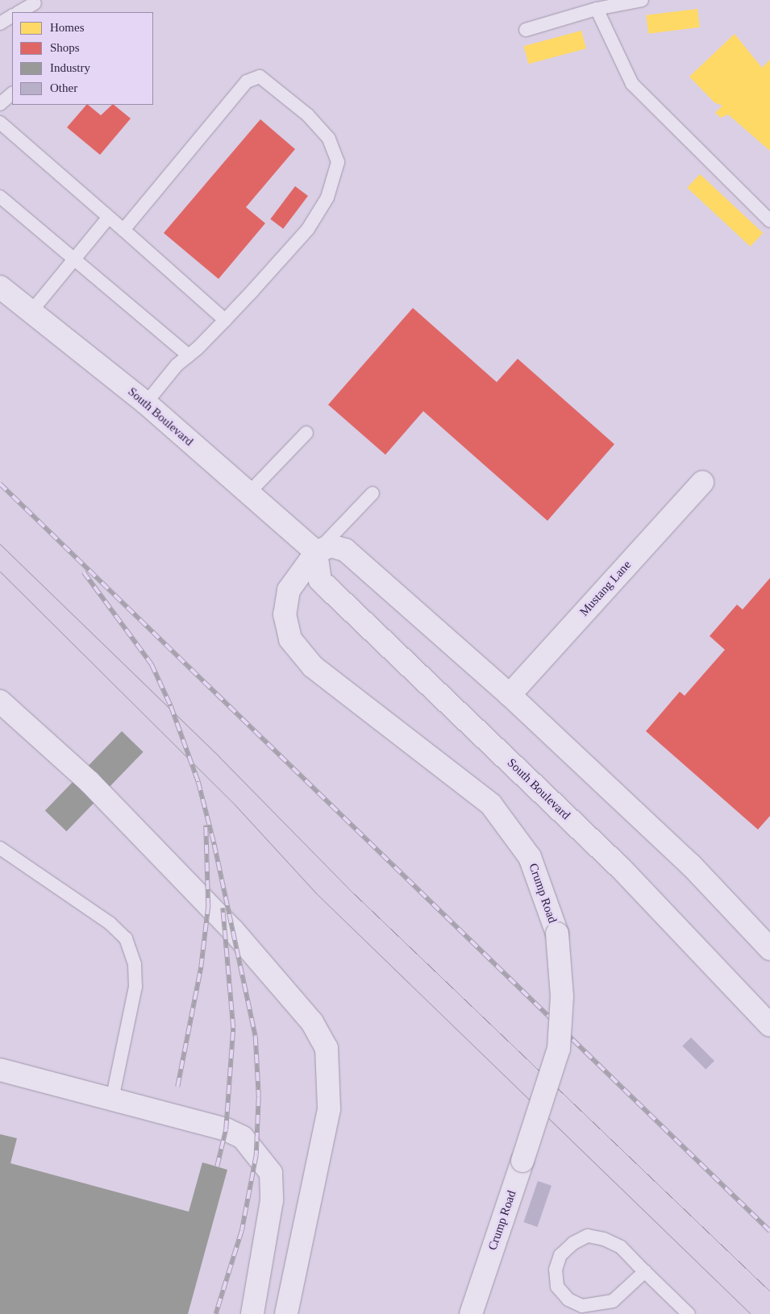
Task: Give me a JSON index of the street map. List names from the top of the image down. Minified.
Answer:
{"streets":{"street":["South Boulevard","Mustang Lane","Crump Road"]},"crossings":[["South Boulevard","Crump Road"]],"legend":["Homes","Shops","Industry","Other"]}
